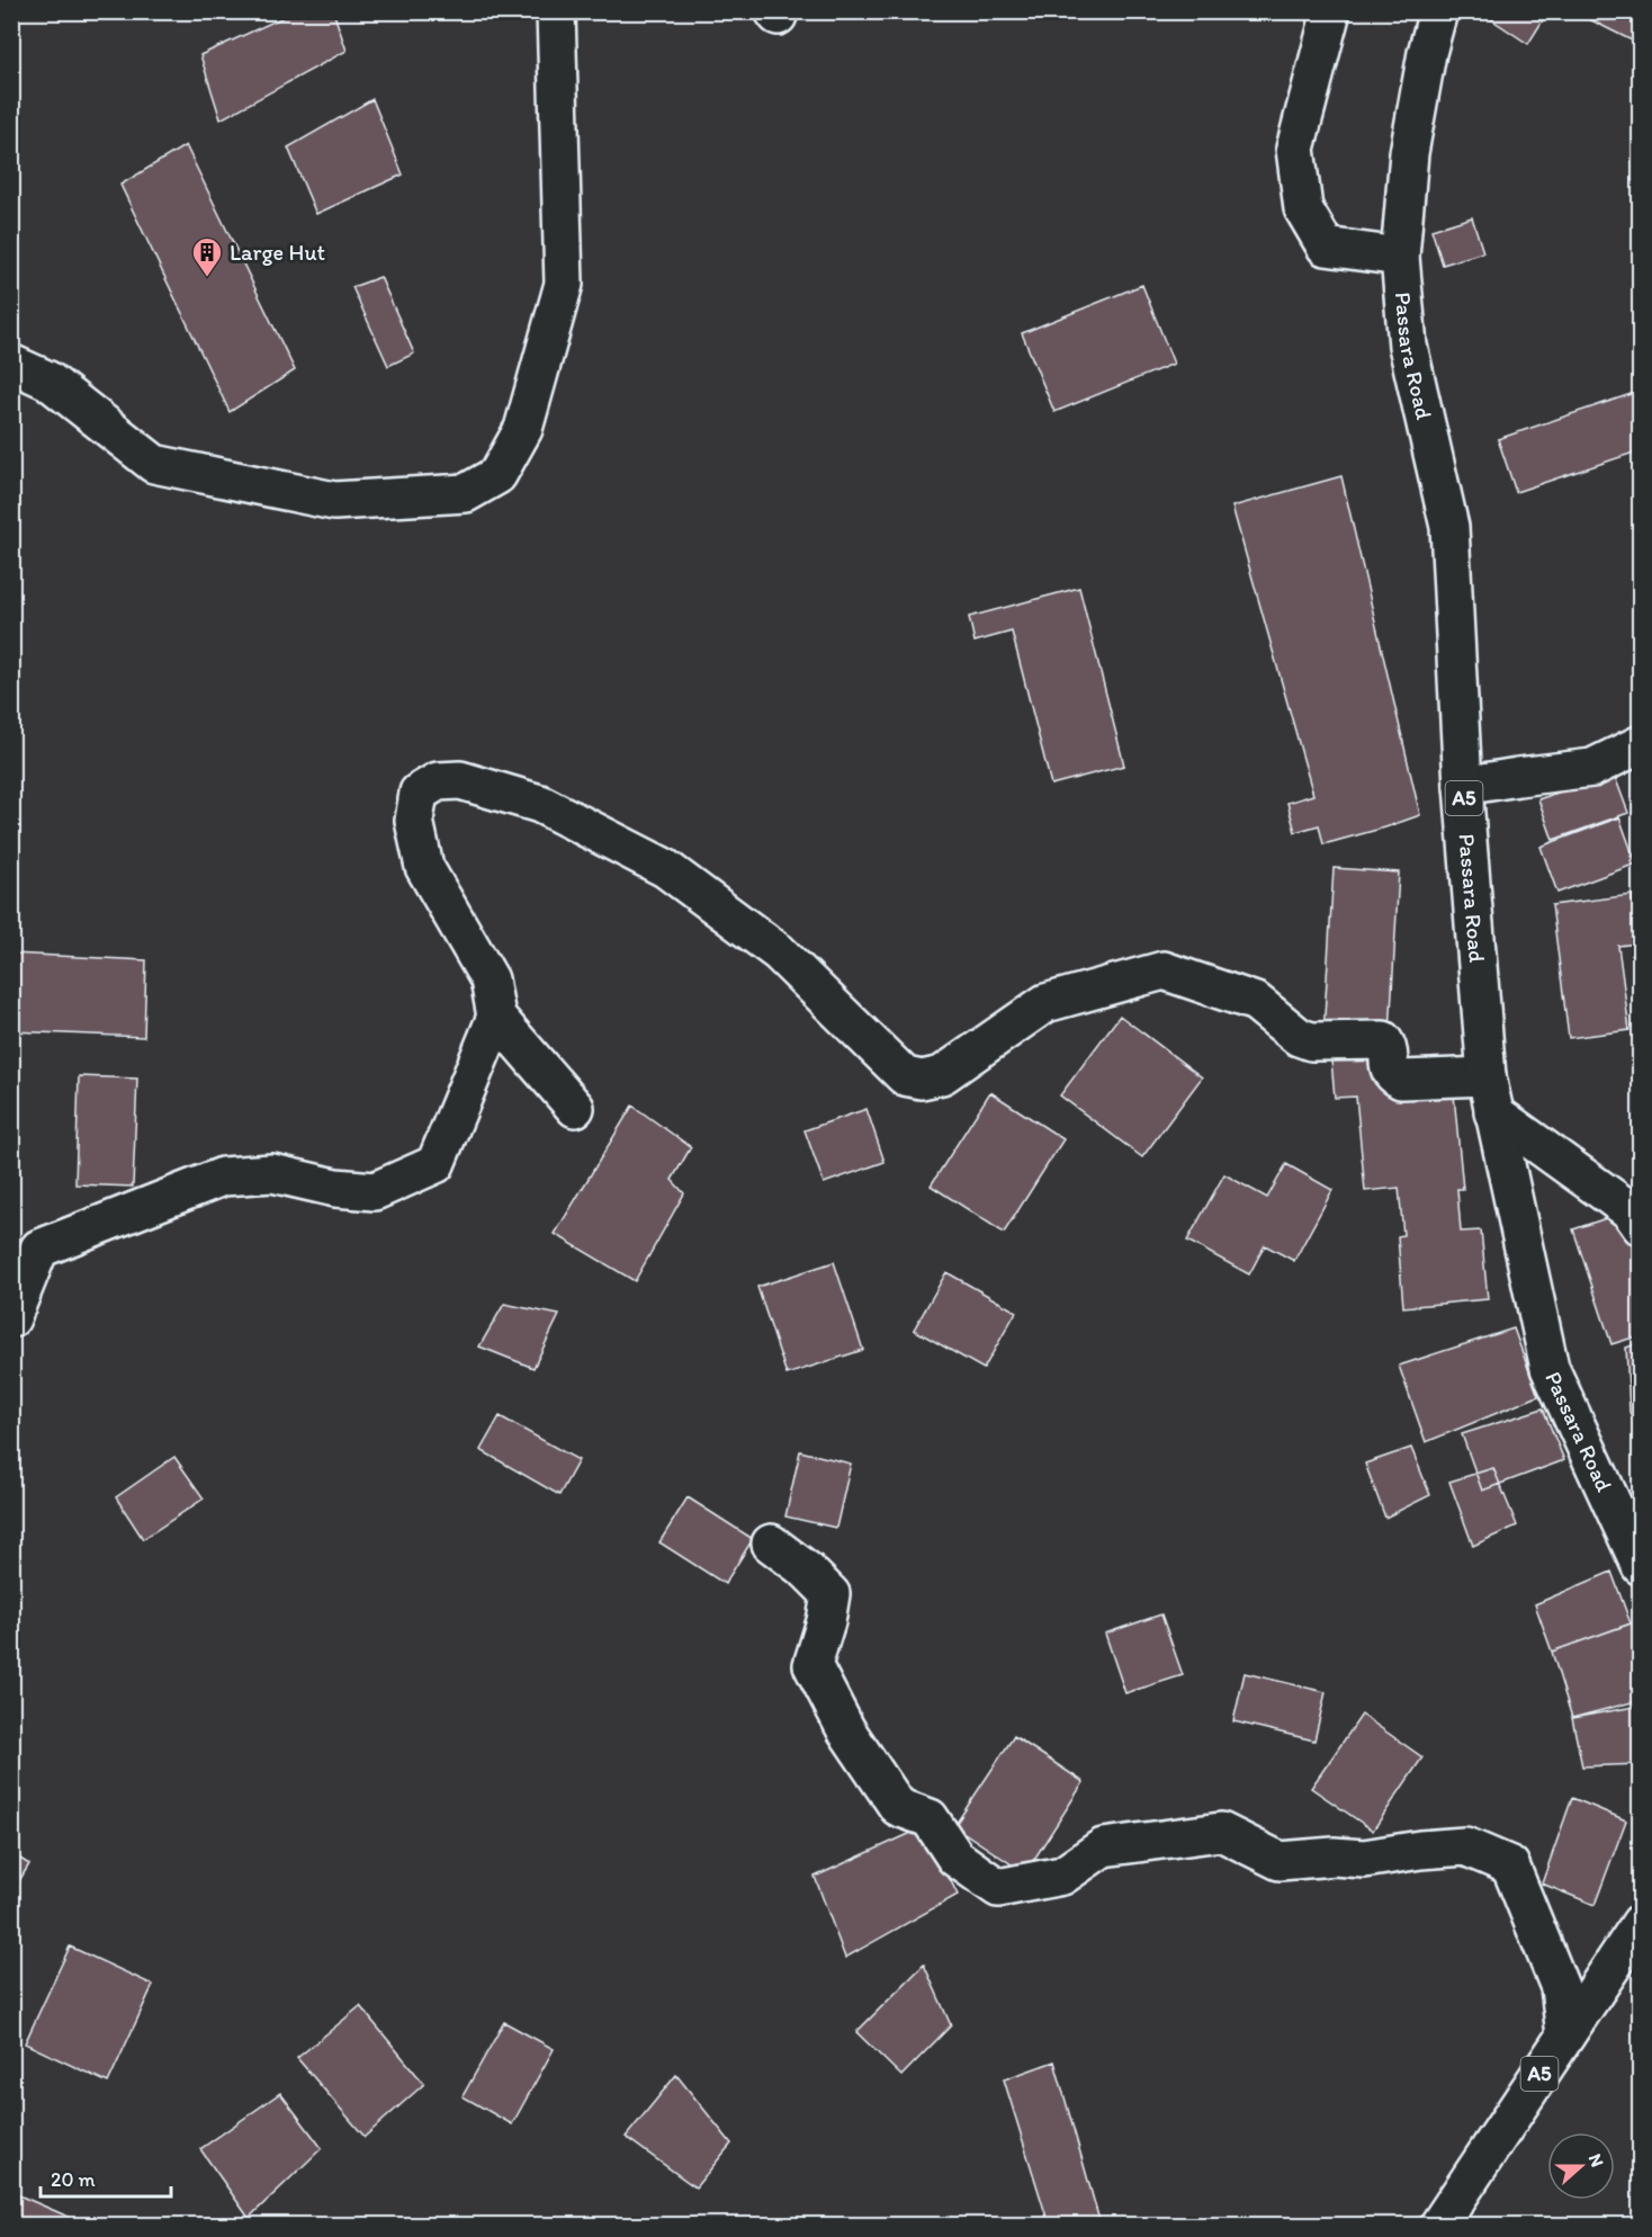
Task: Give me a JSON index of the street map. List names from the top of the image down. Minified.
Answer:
{"streets":{"main road":["Passara Road","A5"]},"places":{"building":["Large Hut"]},"scale_bar":"20 m","north":"right"}
